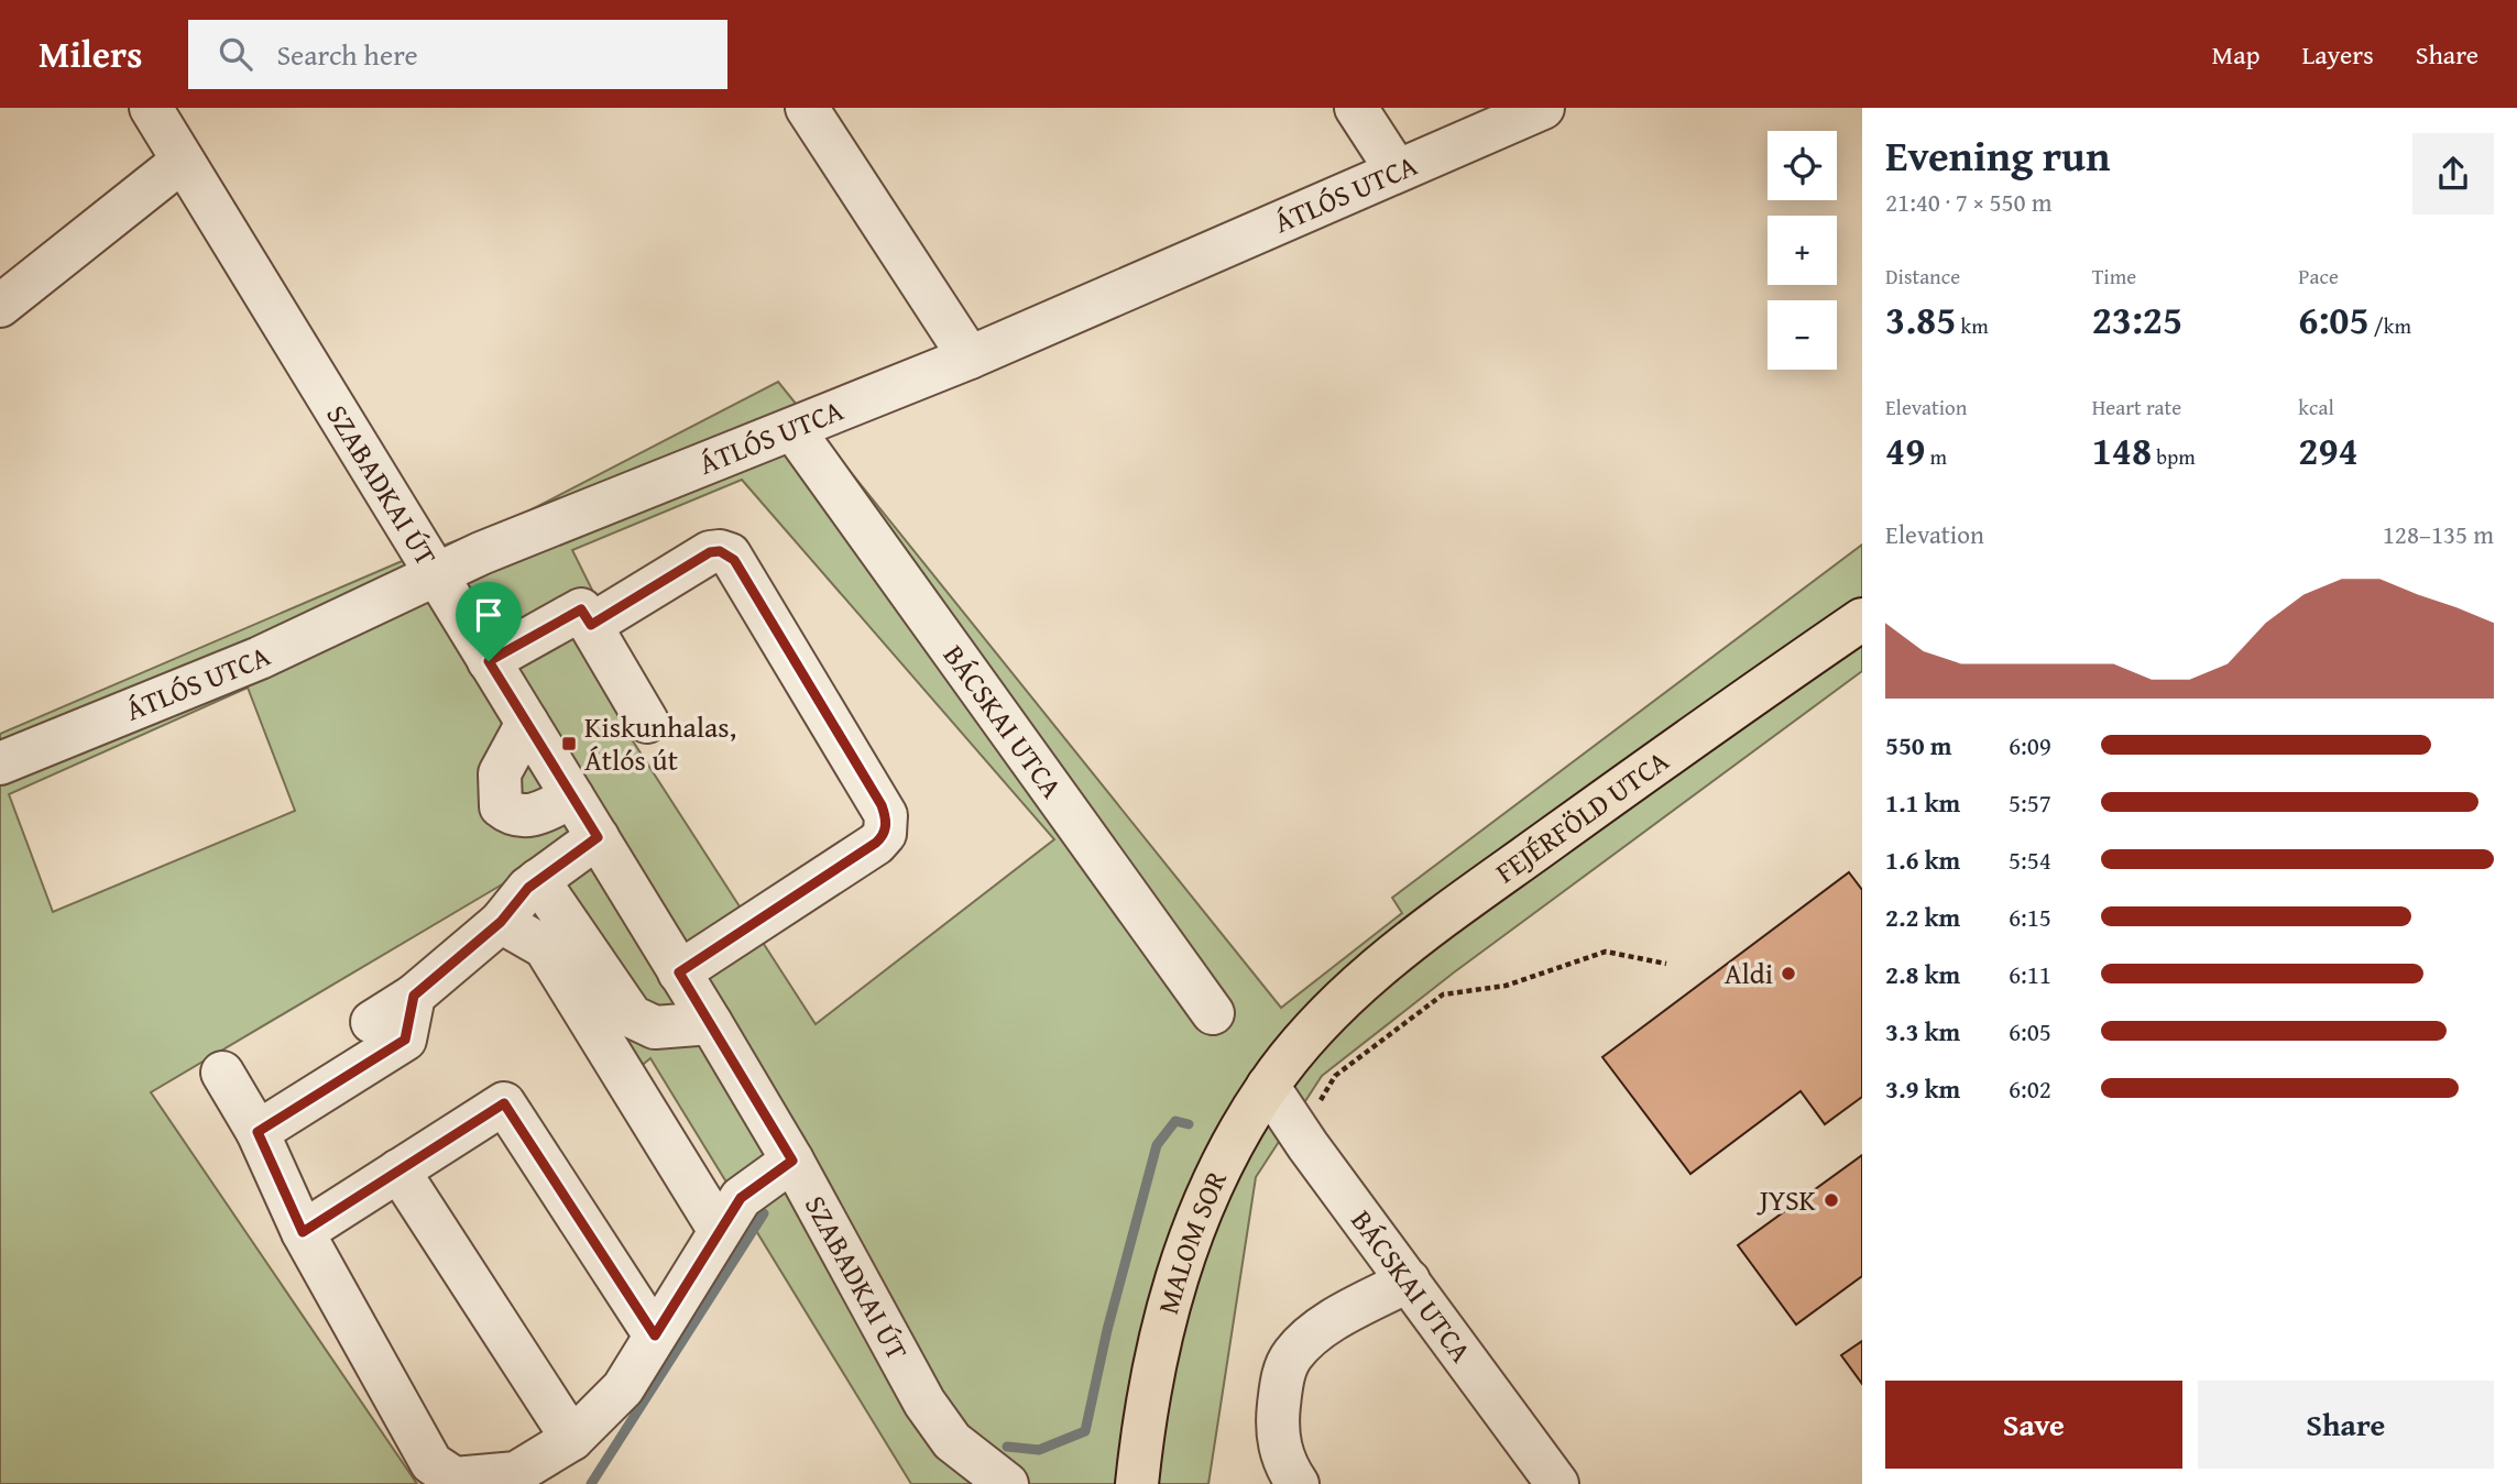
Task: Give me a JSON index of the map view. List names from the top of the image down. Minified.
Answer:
{"streets":{"main road":["FEJÉRFÖLD UTCA","MALOM SOR"],"street":["ÁTLÓS UTCA","SZABADKAI ÚT","BÁCSKAI UTCA"]},"crossings":[["ÁTLÓS UTCA","SZABADKAI ÚT"],["ÁTLÓS UTCA","BÁCSKAI UTCA"],["BÁCSKAI UTCA","MALOM SOR"],["FEJÉRFÖLD UTCA","MALOM SOR"]],"places":{"transit":["Kiskunhalas, Átlós út"],"other":["Aldi","JYSK"]},"page":{"header":"Milers","search":"Search here","nav":["Map","Layers","Share"],"heading":["Evening run","21:40 · 7 × 550 m"],"map_buttons":["+","−"],"stats":[["Distance","3.85 km"],["Time","23:25"],["Pace","6:05 /km"],["Elevation","49 m"],["Heart rate","148 bpm"],["kcal","294"]],"chart":["Elevation","128–135 m"],"list":[{"name":"550 m","note":"6:09"},{"name":"1.1 km","note":"5:57"},{"name":"1.6 km","note":"5:54"},{"name":"2.2 km","note":"6:15"},{"name":"2.8 km","note":"6:11"},{"name":"3.3 km","note":"6:05"},{"name":"3.9 km","note":"6:02"}],"buttons":["Save","Share"]}}
